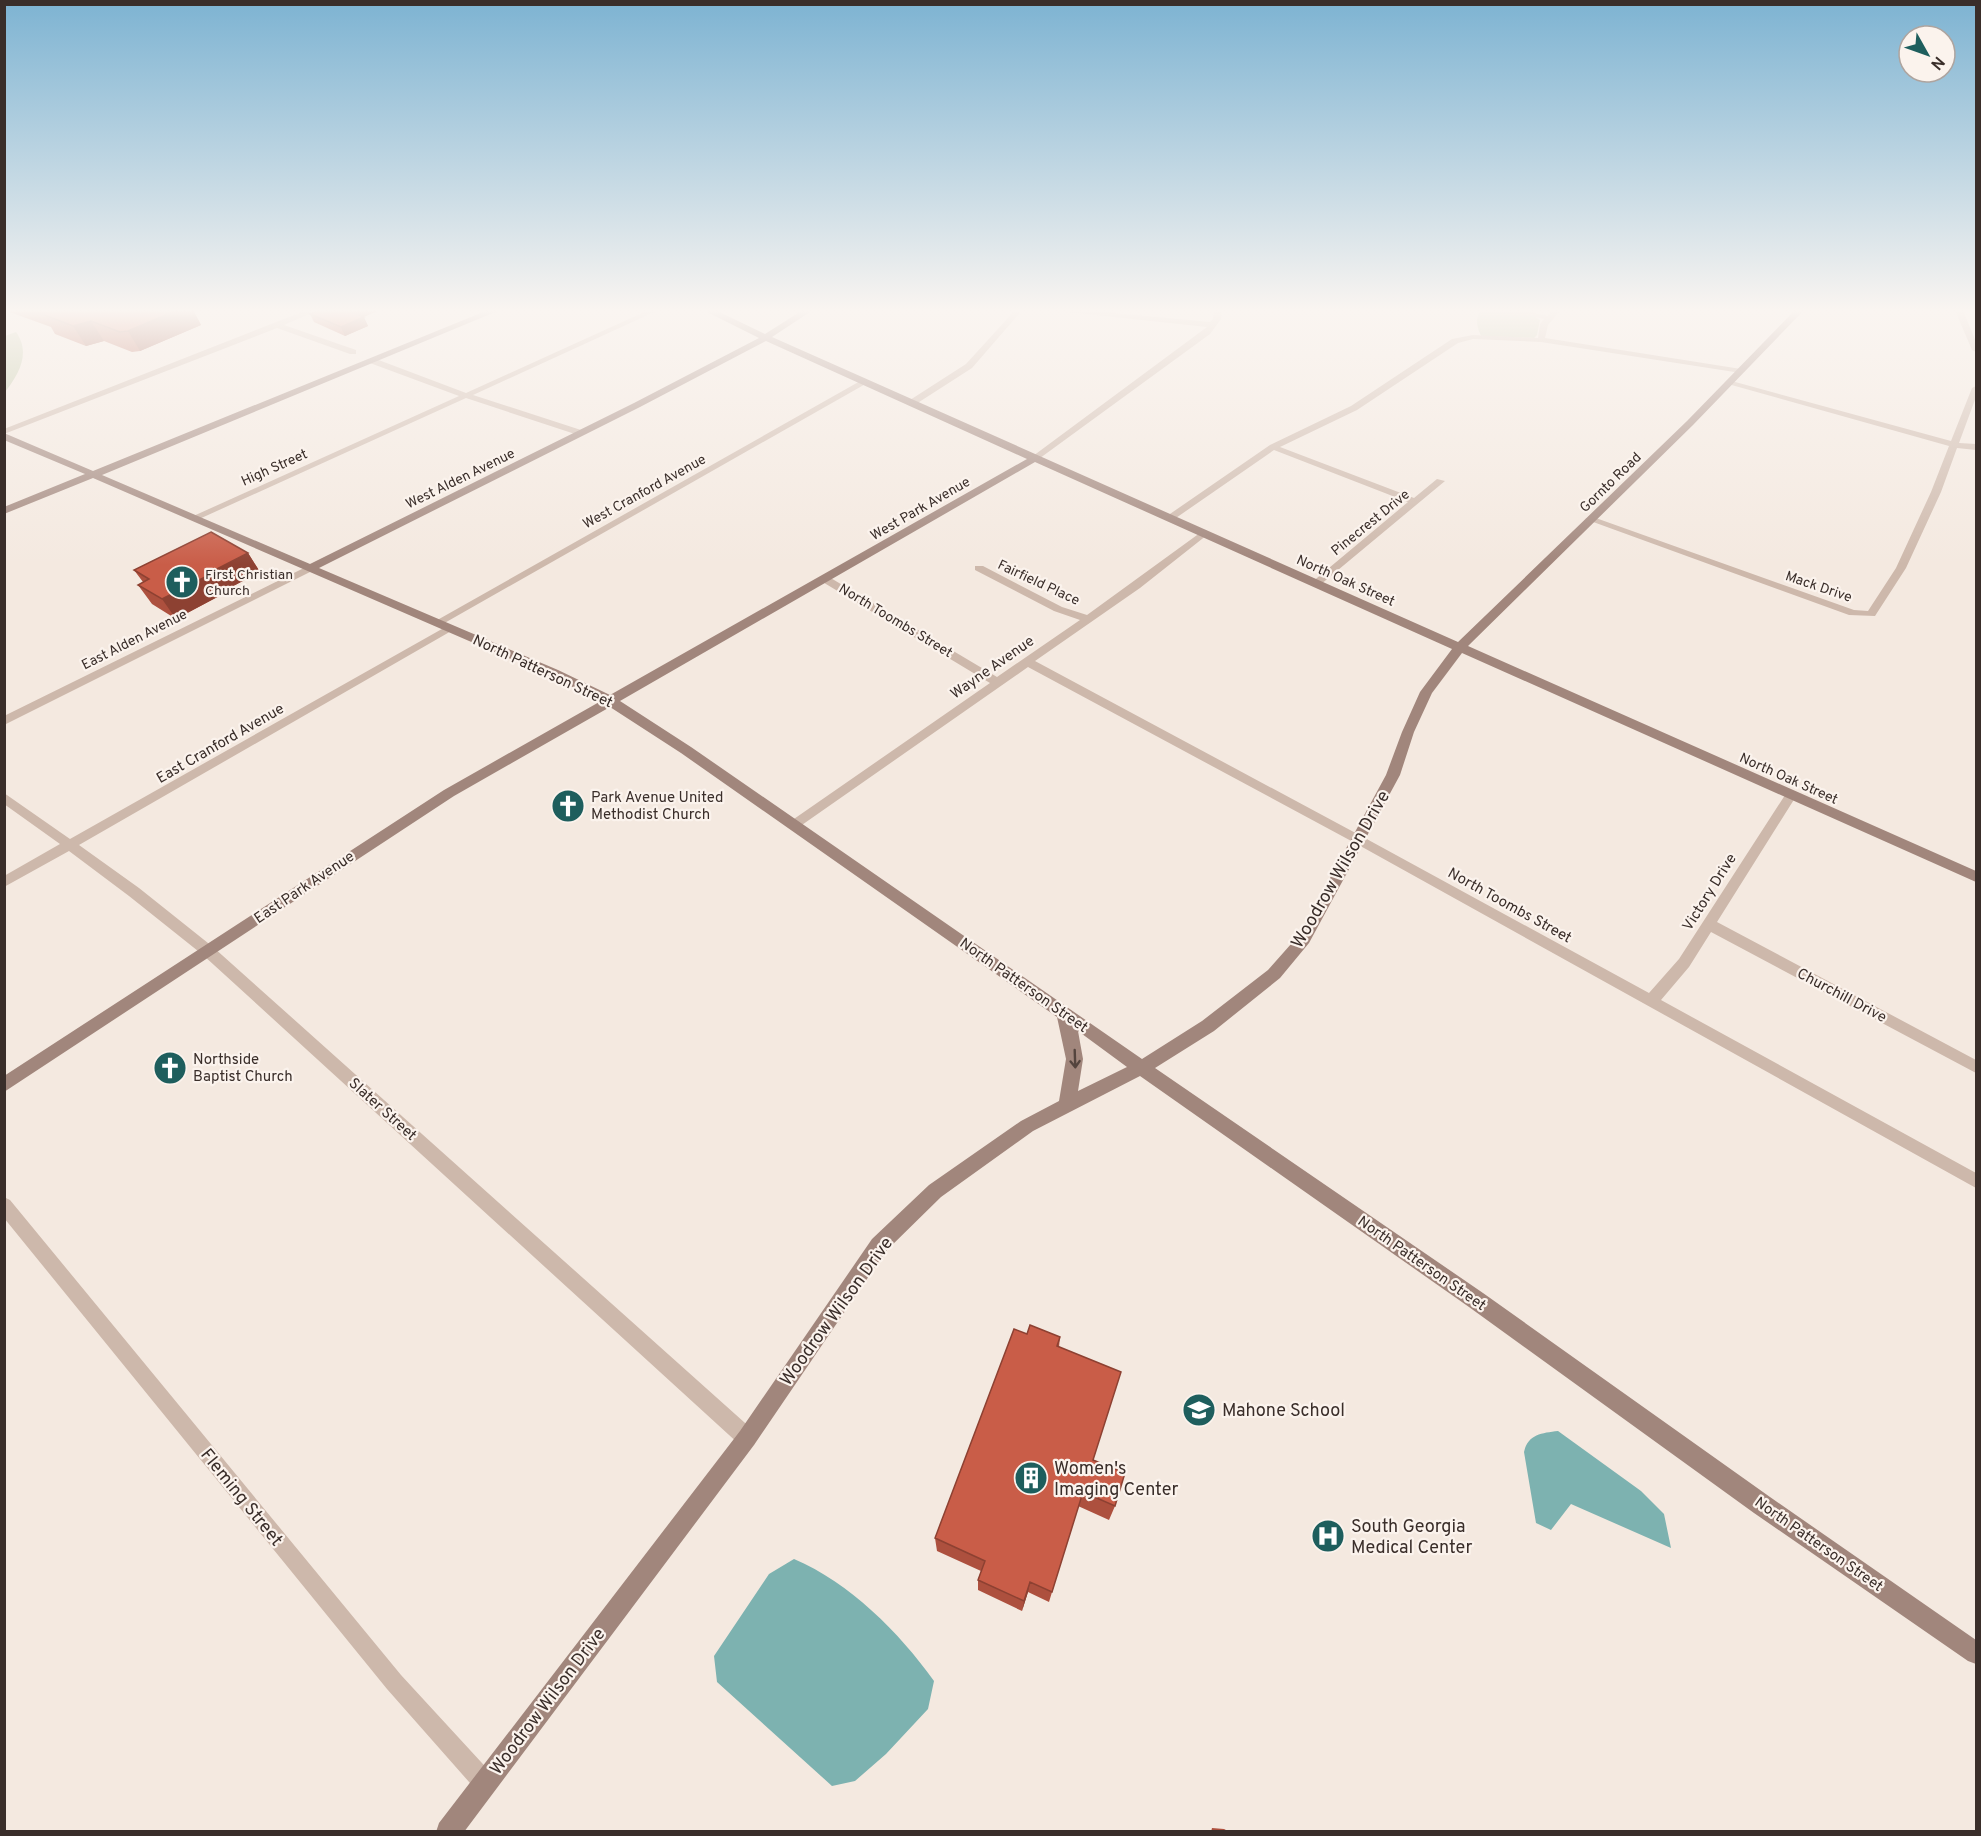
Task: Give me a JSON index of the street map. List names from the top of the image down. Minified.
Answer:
{"streets":{"main road":["West Alden Avenue","Gornto Road","West Park Avenue","North Oak Street","North Patterson Street","Woodrow Wilson Drive","East Park Avenue"],"street":["High Street","West Cranford Avenue","Pinecrest Drive","Fairfield Place","Mack Drive","North Toombs Street","East Alden Avenue","Wayne Avenue","East Cranford Avenue","Victory Drive","Churchill Drive","Slater Street","Fleming Street"]},"crossings":[["High Street","North Patterson Street"],["West Alden Avenue","East Alden Avenue"],["West Alden Avenue","North Patterson Street"],["Gornto Road","North Oak Street"],["Gornto Road","Mack Drive"],["Gornto Road","Woodrow Wilson Drive"],["West Cranford Avenue","North Patterson Street"],["West Cranford Avenue","East Cranford Avenue"],["West Park Avenue","North Oak Street"],["West Park Avenue","North Toombs Street"],["West Park Avenue","North Patterson Street"],["West Park Avenue","East Park Avenue"],["Pinecrest Drive","North Oak Street"],["North Oak Street","Wayne Avenue"],["North Oak Street","Woodrow Wilson Drive"],["North Oak Street","Victory Drive"],["Fairfield Place","Wayne Avenue"],["North Toombs Street","Wayne Avenue"],["North Toombs Street","Woodrow Wilson Drive"],["North Toombs Street","Victory Drive"],["East Alden Avenue","North Patterson Street"],["Wayne Avenue","North Patterson Street"],["North Patterson Street","East Cranford Avenue"],["North Patterson Street","Woodrow Wilson Drive"],["North Patterson Street","East Park Avenue"],["East Cranford Avenue","Slater Street"],["Woodrow Wilson Drive","Slater Street"],["Woodrow Wilson Drive","Fleming Street"],["East Park Avenue","Slater Street"],["Victory Drive","Churchill Drive"]],"places":{"church":["First Christian Church","Park Avenue United Methodist Church","Northside Baptist Church"],"school or university":["Mahone School"],"building":["Women's Imaging Center"],"hospital":["South Georgia Medical Center"]},"north":"bottom right"}
